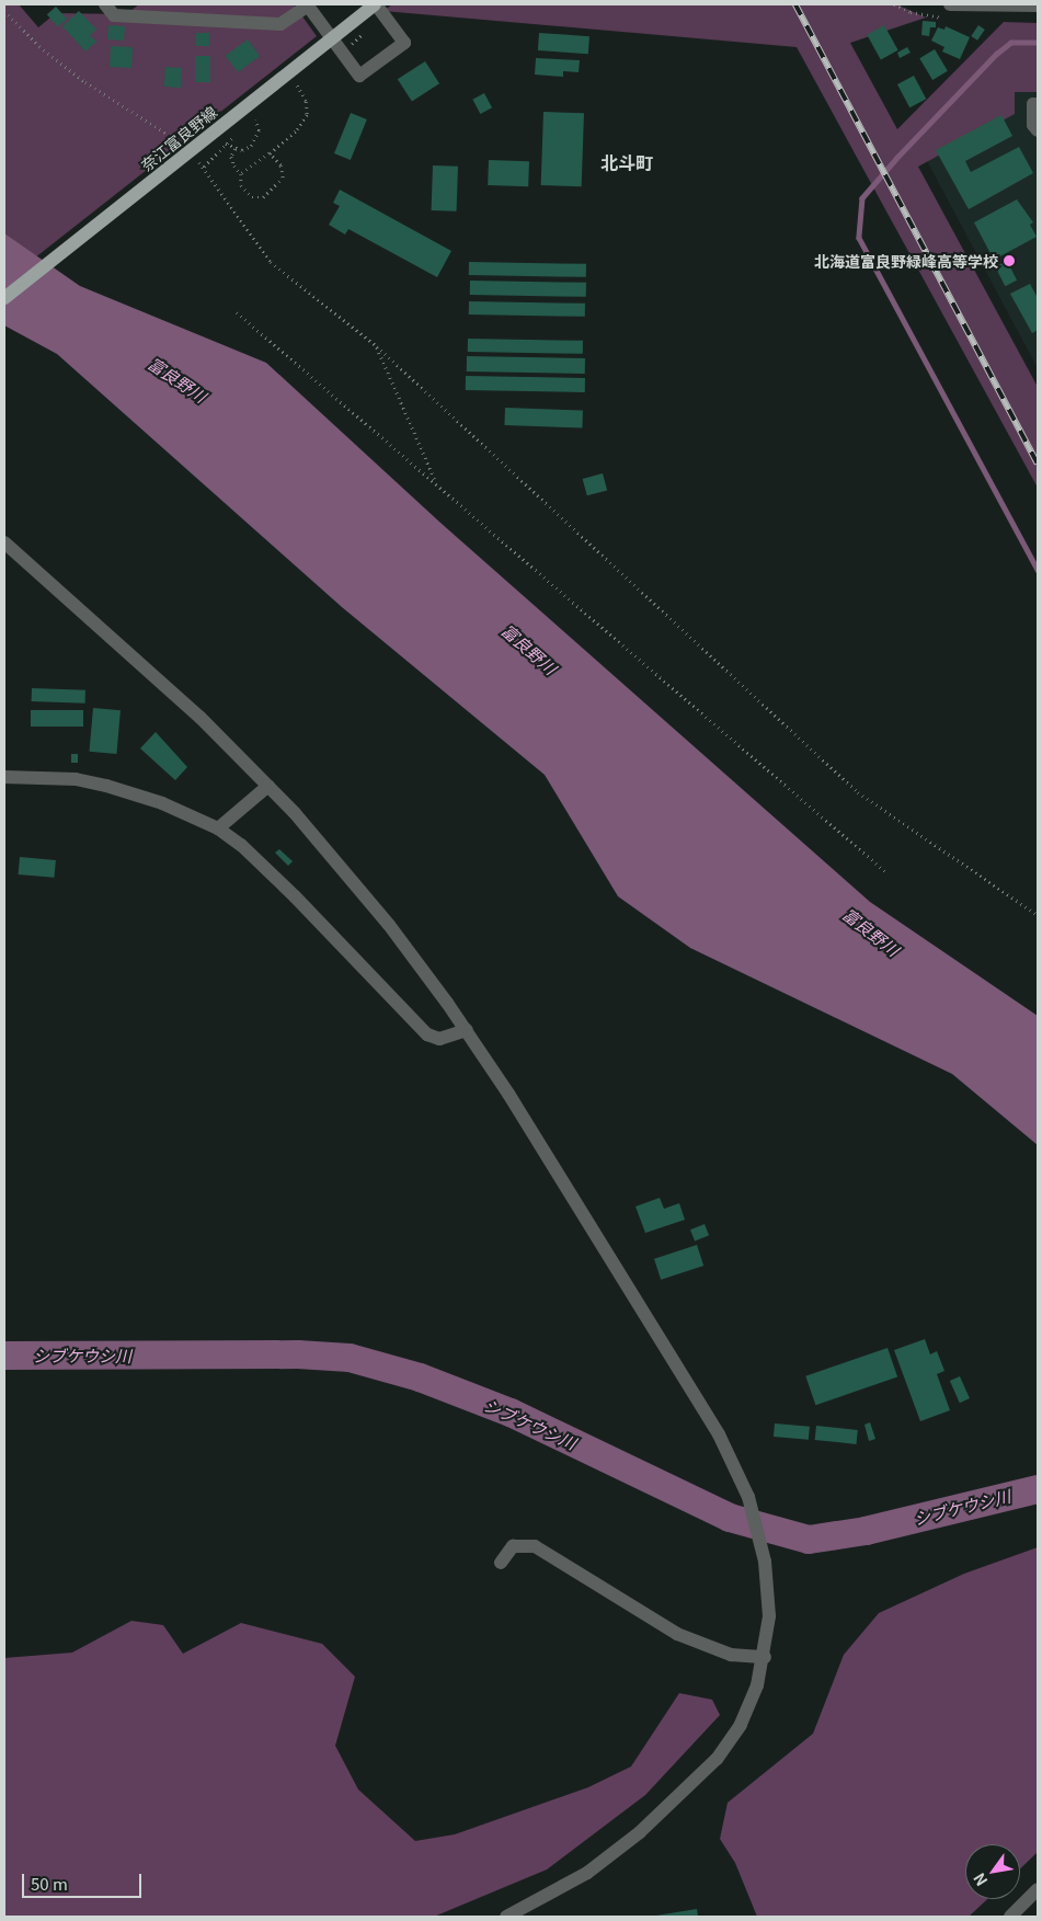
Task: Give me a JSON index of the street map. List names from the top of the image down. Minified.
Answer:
{"streets":{"main road":["奈江富良野線"]},"districts":["北斗町"],"water":["富良野川","シブケウシ川"],"places":["北海道富良野緑峰高等学校"],"scale_bar":"50 m","north":"bottom left"}
